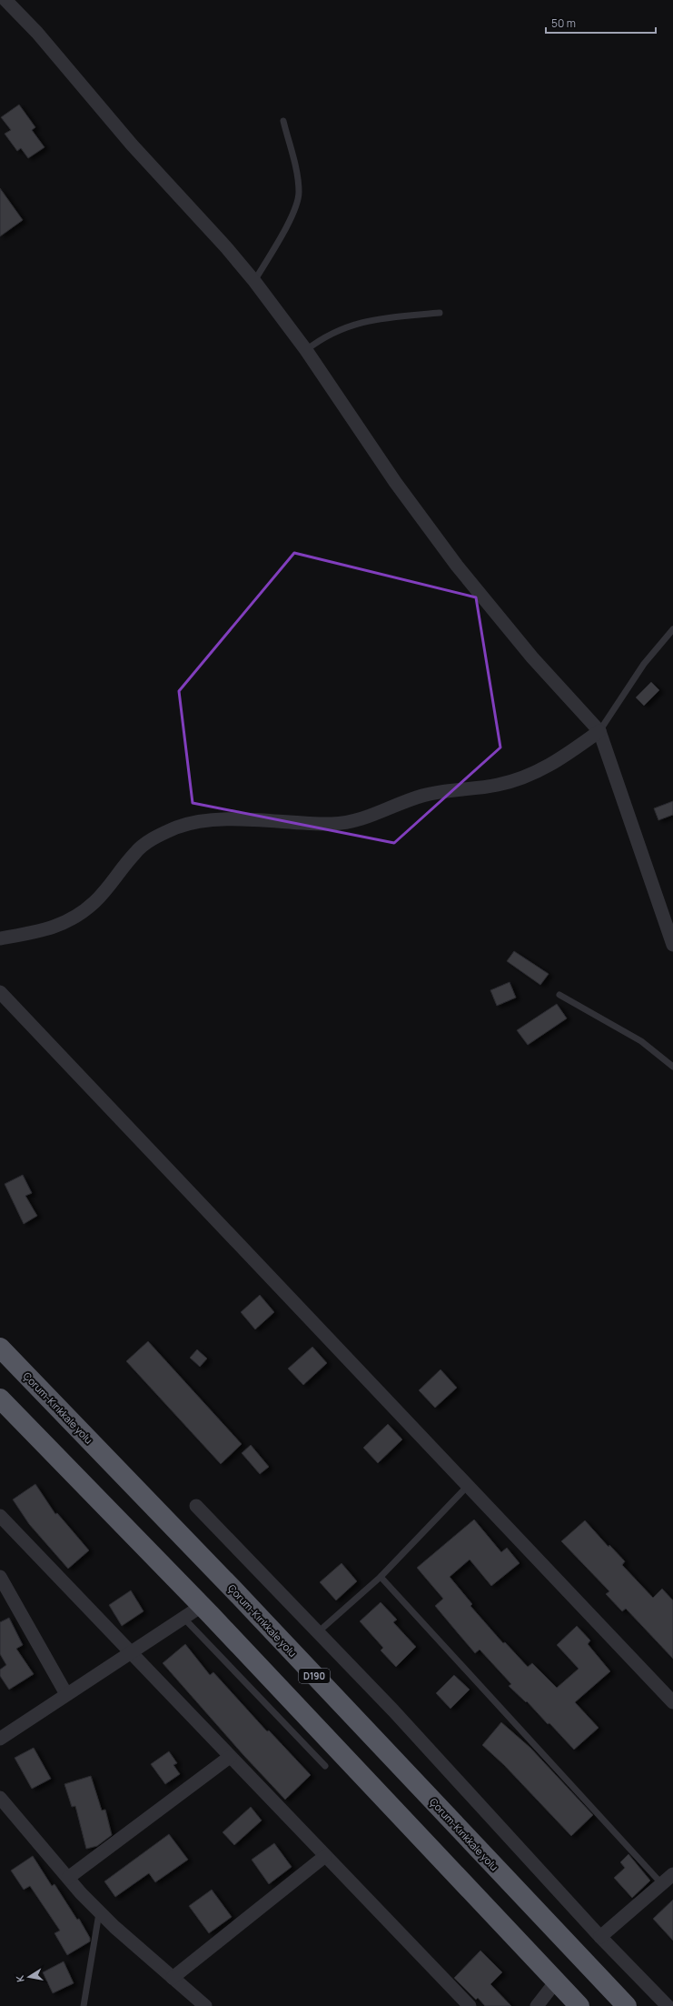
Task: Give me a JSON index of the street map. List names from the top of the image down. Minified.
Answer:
{"streets":{"highway":["Çorum-Kırıkkale yolu","D190"]},"scale_bar":"50 m","north":"left"}
